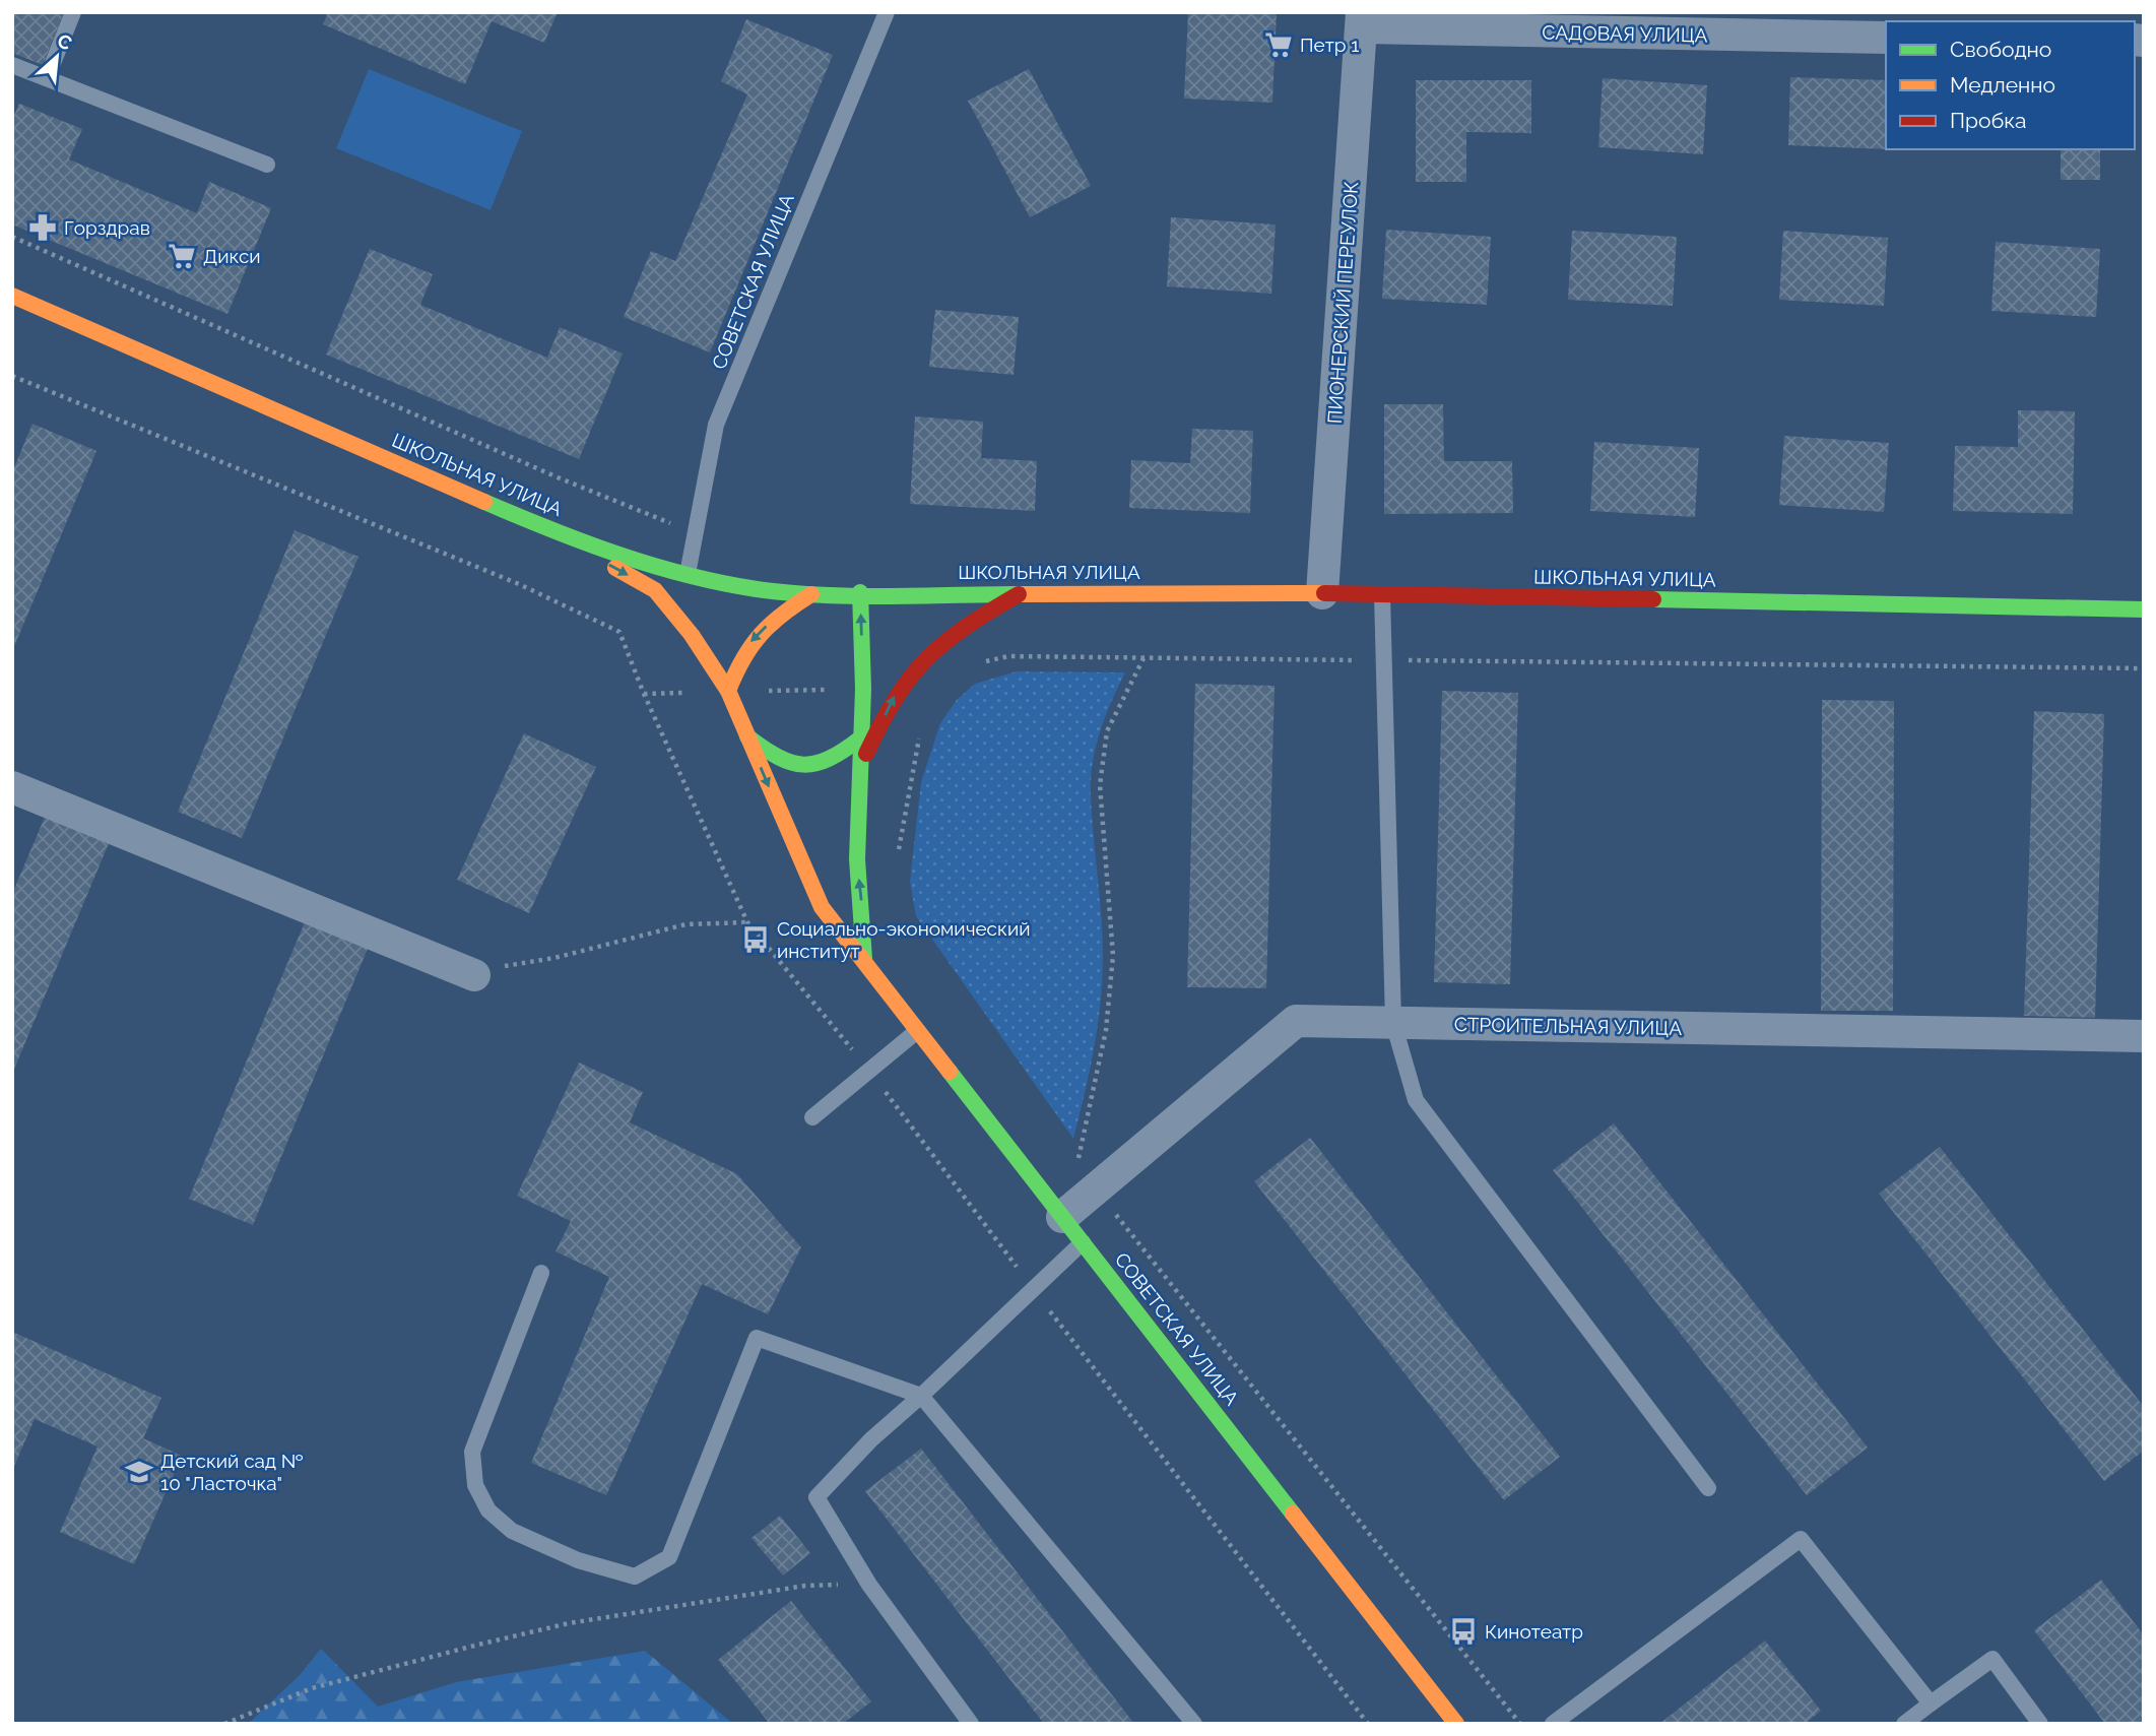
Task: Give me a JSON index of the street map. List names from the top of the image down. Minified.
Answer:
{"streets":{"main road":["СОВЕТСКАЯ УЛИЦА","ШКОЛЬНАЯ УЛИЦА"],"street":["САДОВАЯ УЛИЦА","ПИОНЕРСКИЙ ПЕРЕУЛОК","СТРОИТЕЛЬНАЯ УЛИЦА"]},"crossings":[["САДОВАЯ УЛИЦА","ПИОНЕРСКИЙ ПЕРЕУЛОК"],["СОВЕТСКАЯ УЛИЦА","ШКОЛЬНАЯ УЛИЦА"],["СОВЕТСКАЯ УЛИЦА","СТРОИТЕЛЬНАЯ УЛИЦА"],["ПИОНЕРСКИЙ ПЕРЕУЛОК","ШКОЛЬНАЯ УЛИЦА"]],"places":{"supermarket":["Петр 1","Дикси"],"pharmacy":["Горздрав"],"bus stop":["Социально-экономический институт","Кинотеатр"],"school or university":["Детский сад № 10 \"Ласточка\""]},"legend":["Свободно","Медленно","Пробка"],"north":"top right"}
